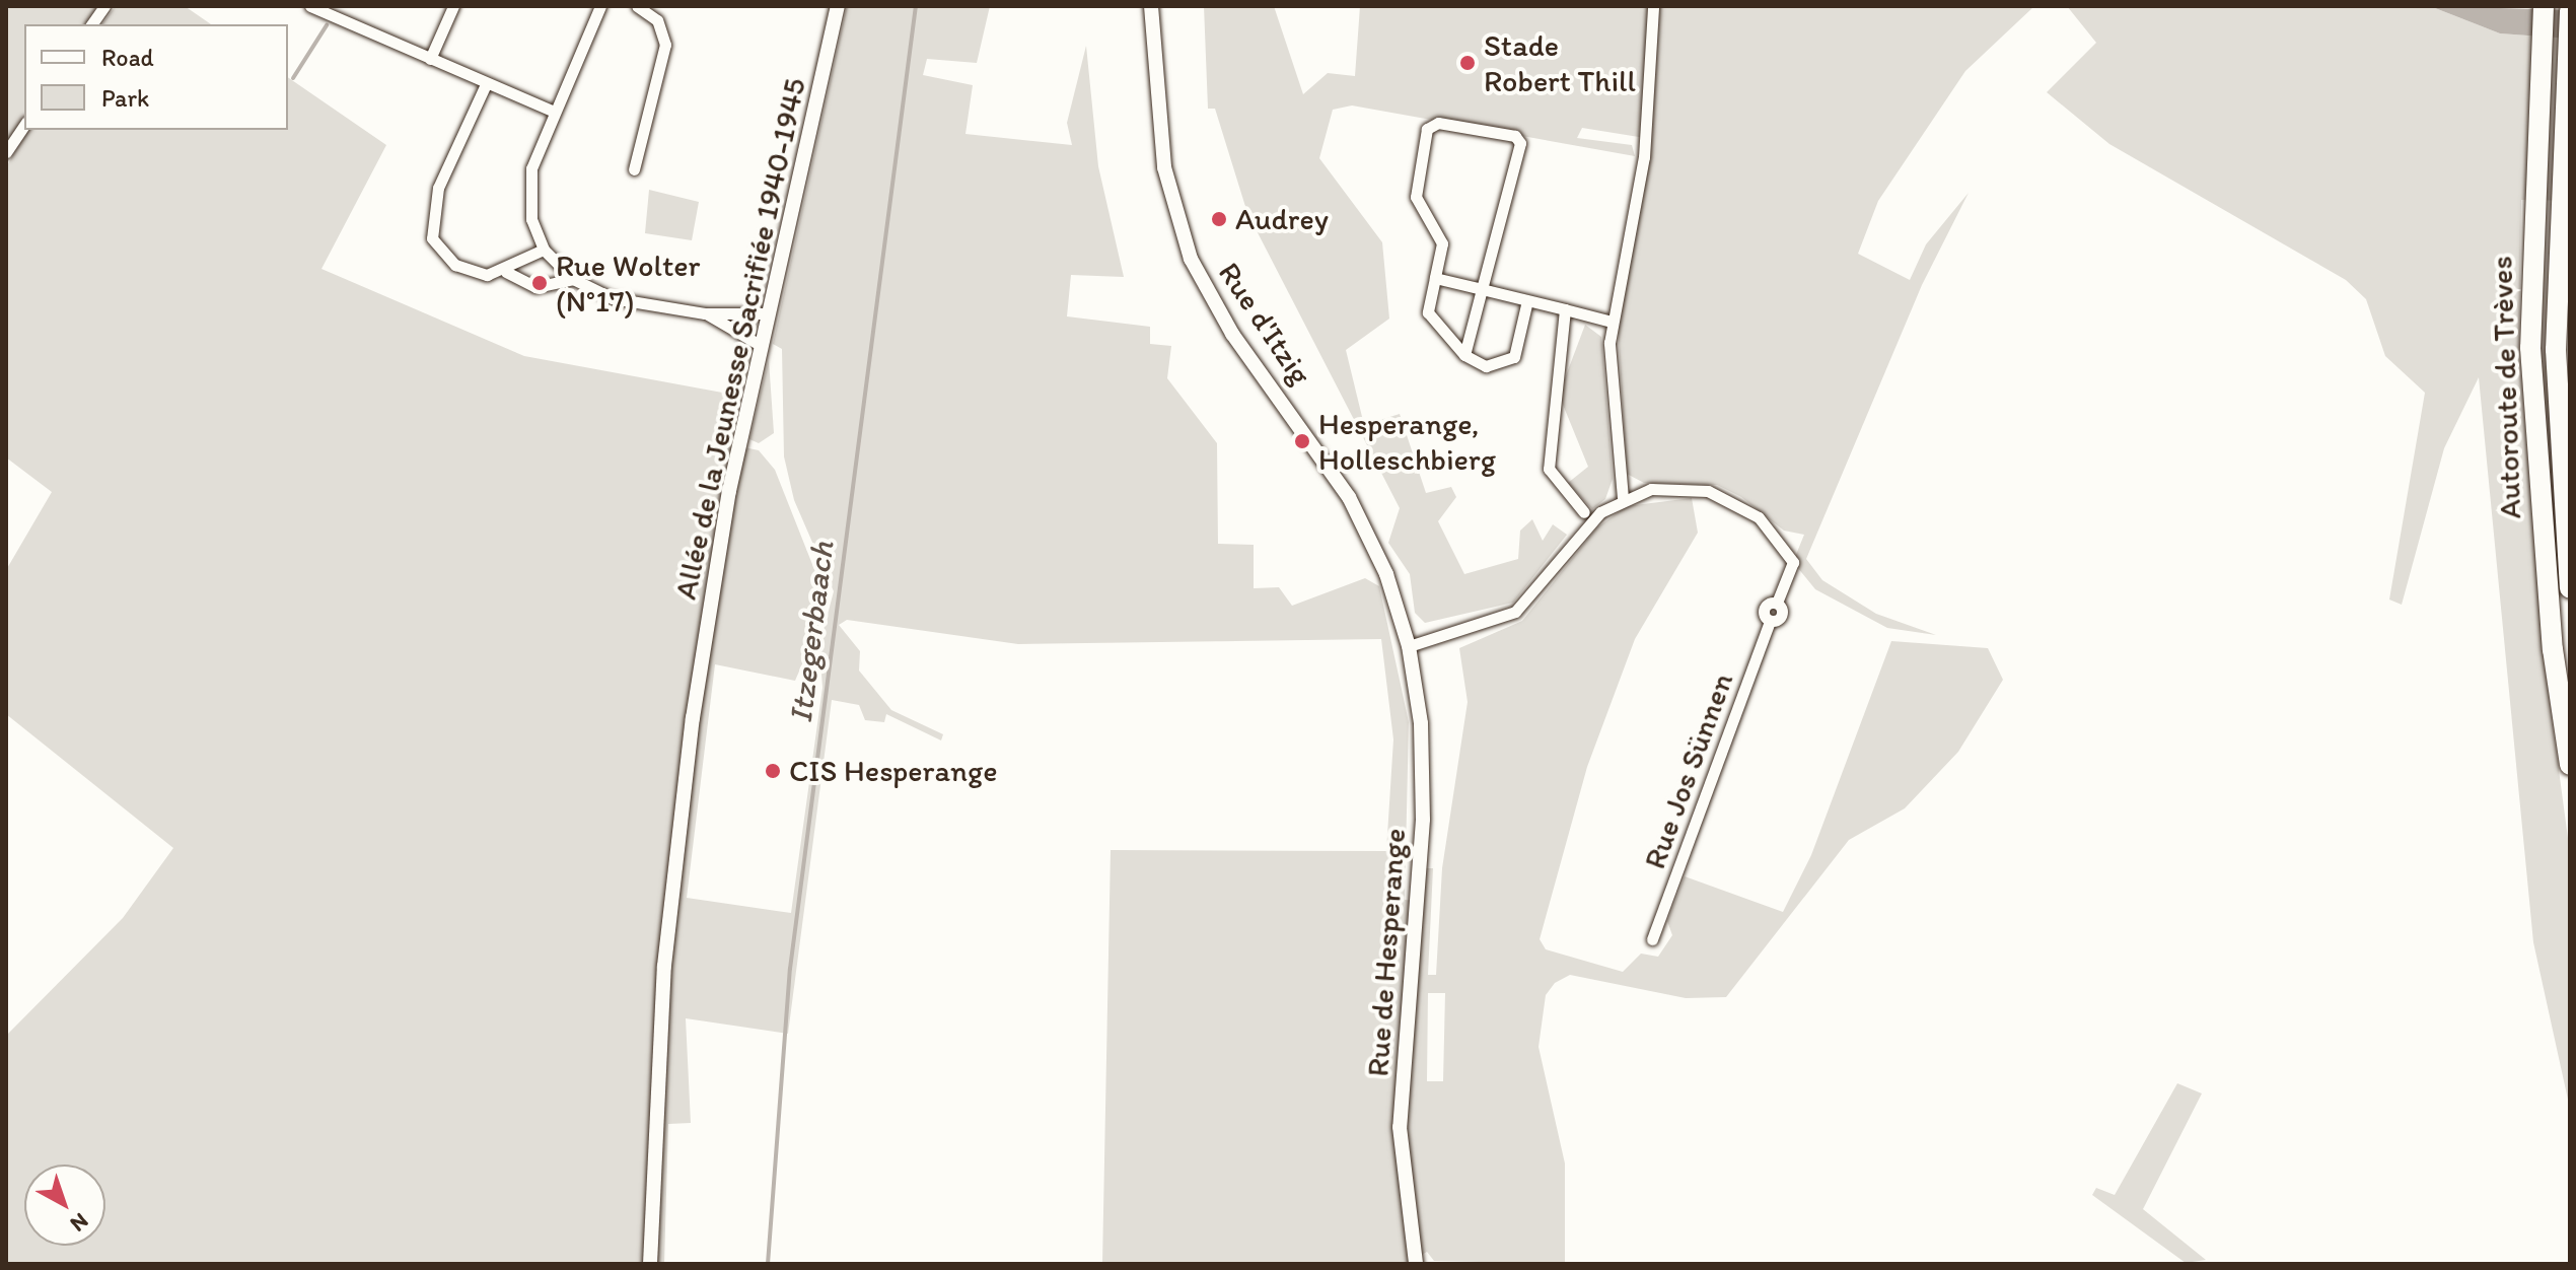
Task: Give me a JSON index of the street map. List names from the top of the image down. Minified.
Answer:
{"streets":{"highway":["Autoroute de Trèves"],"main road":["Rue d'Itzig","Allée de la Jeunesse Sacrifiée 1940-1945","Rue de Hesperange"],"street":["Rue Jos Sünnen"]},"crossings":[["Rue d'Itzig","Rue de Hesperange"]],"water":["Itzegerbaach"],"places":["Stade Robert Thill","Audrey","Rue Wolter (N°17)","Hesperange, Holleschbierg","CIS Hesperange"],"legend":["Road","Park"],"north":"bottom right"}
